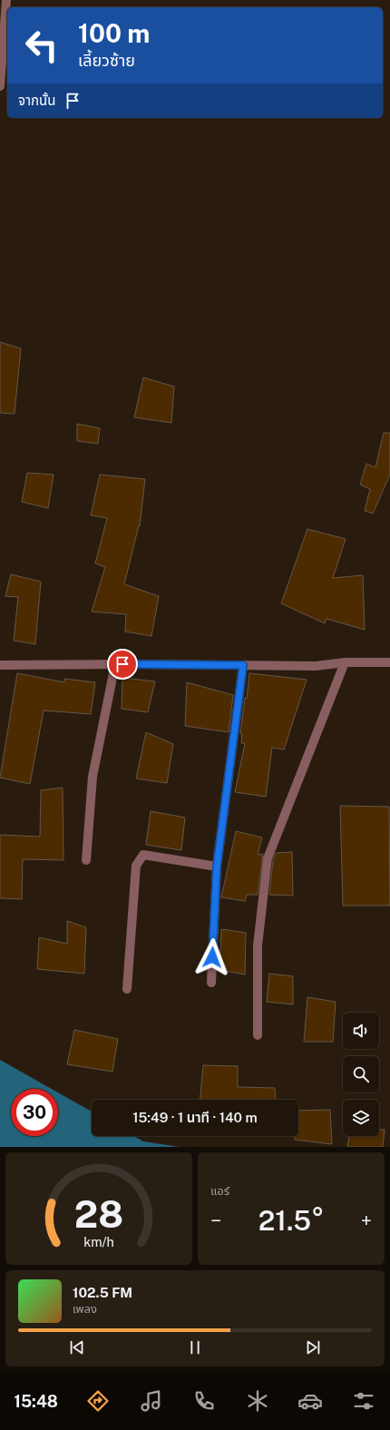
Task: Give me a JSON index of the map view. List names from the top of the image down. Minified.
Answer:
{"page":{"turn":["100 m","เลี้ยวซ้าย"],"then":"จากนั้น","limit":"30","trip":"15:49 · 1 นาที · 140 m","tile":"แอร์","heat":["−","21.5°","+"],"song":["102.5 FM","เพลง"],"tabs":"15:48","gauge":["28","km/h"]}}
